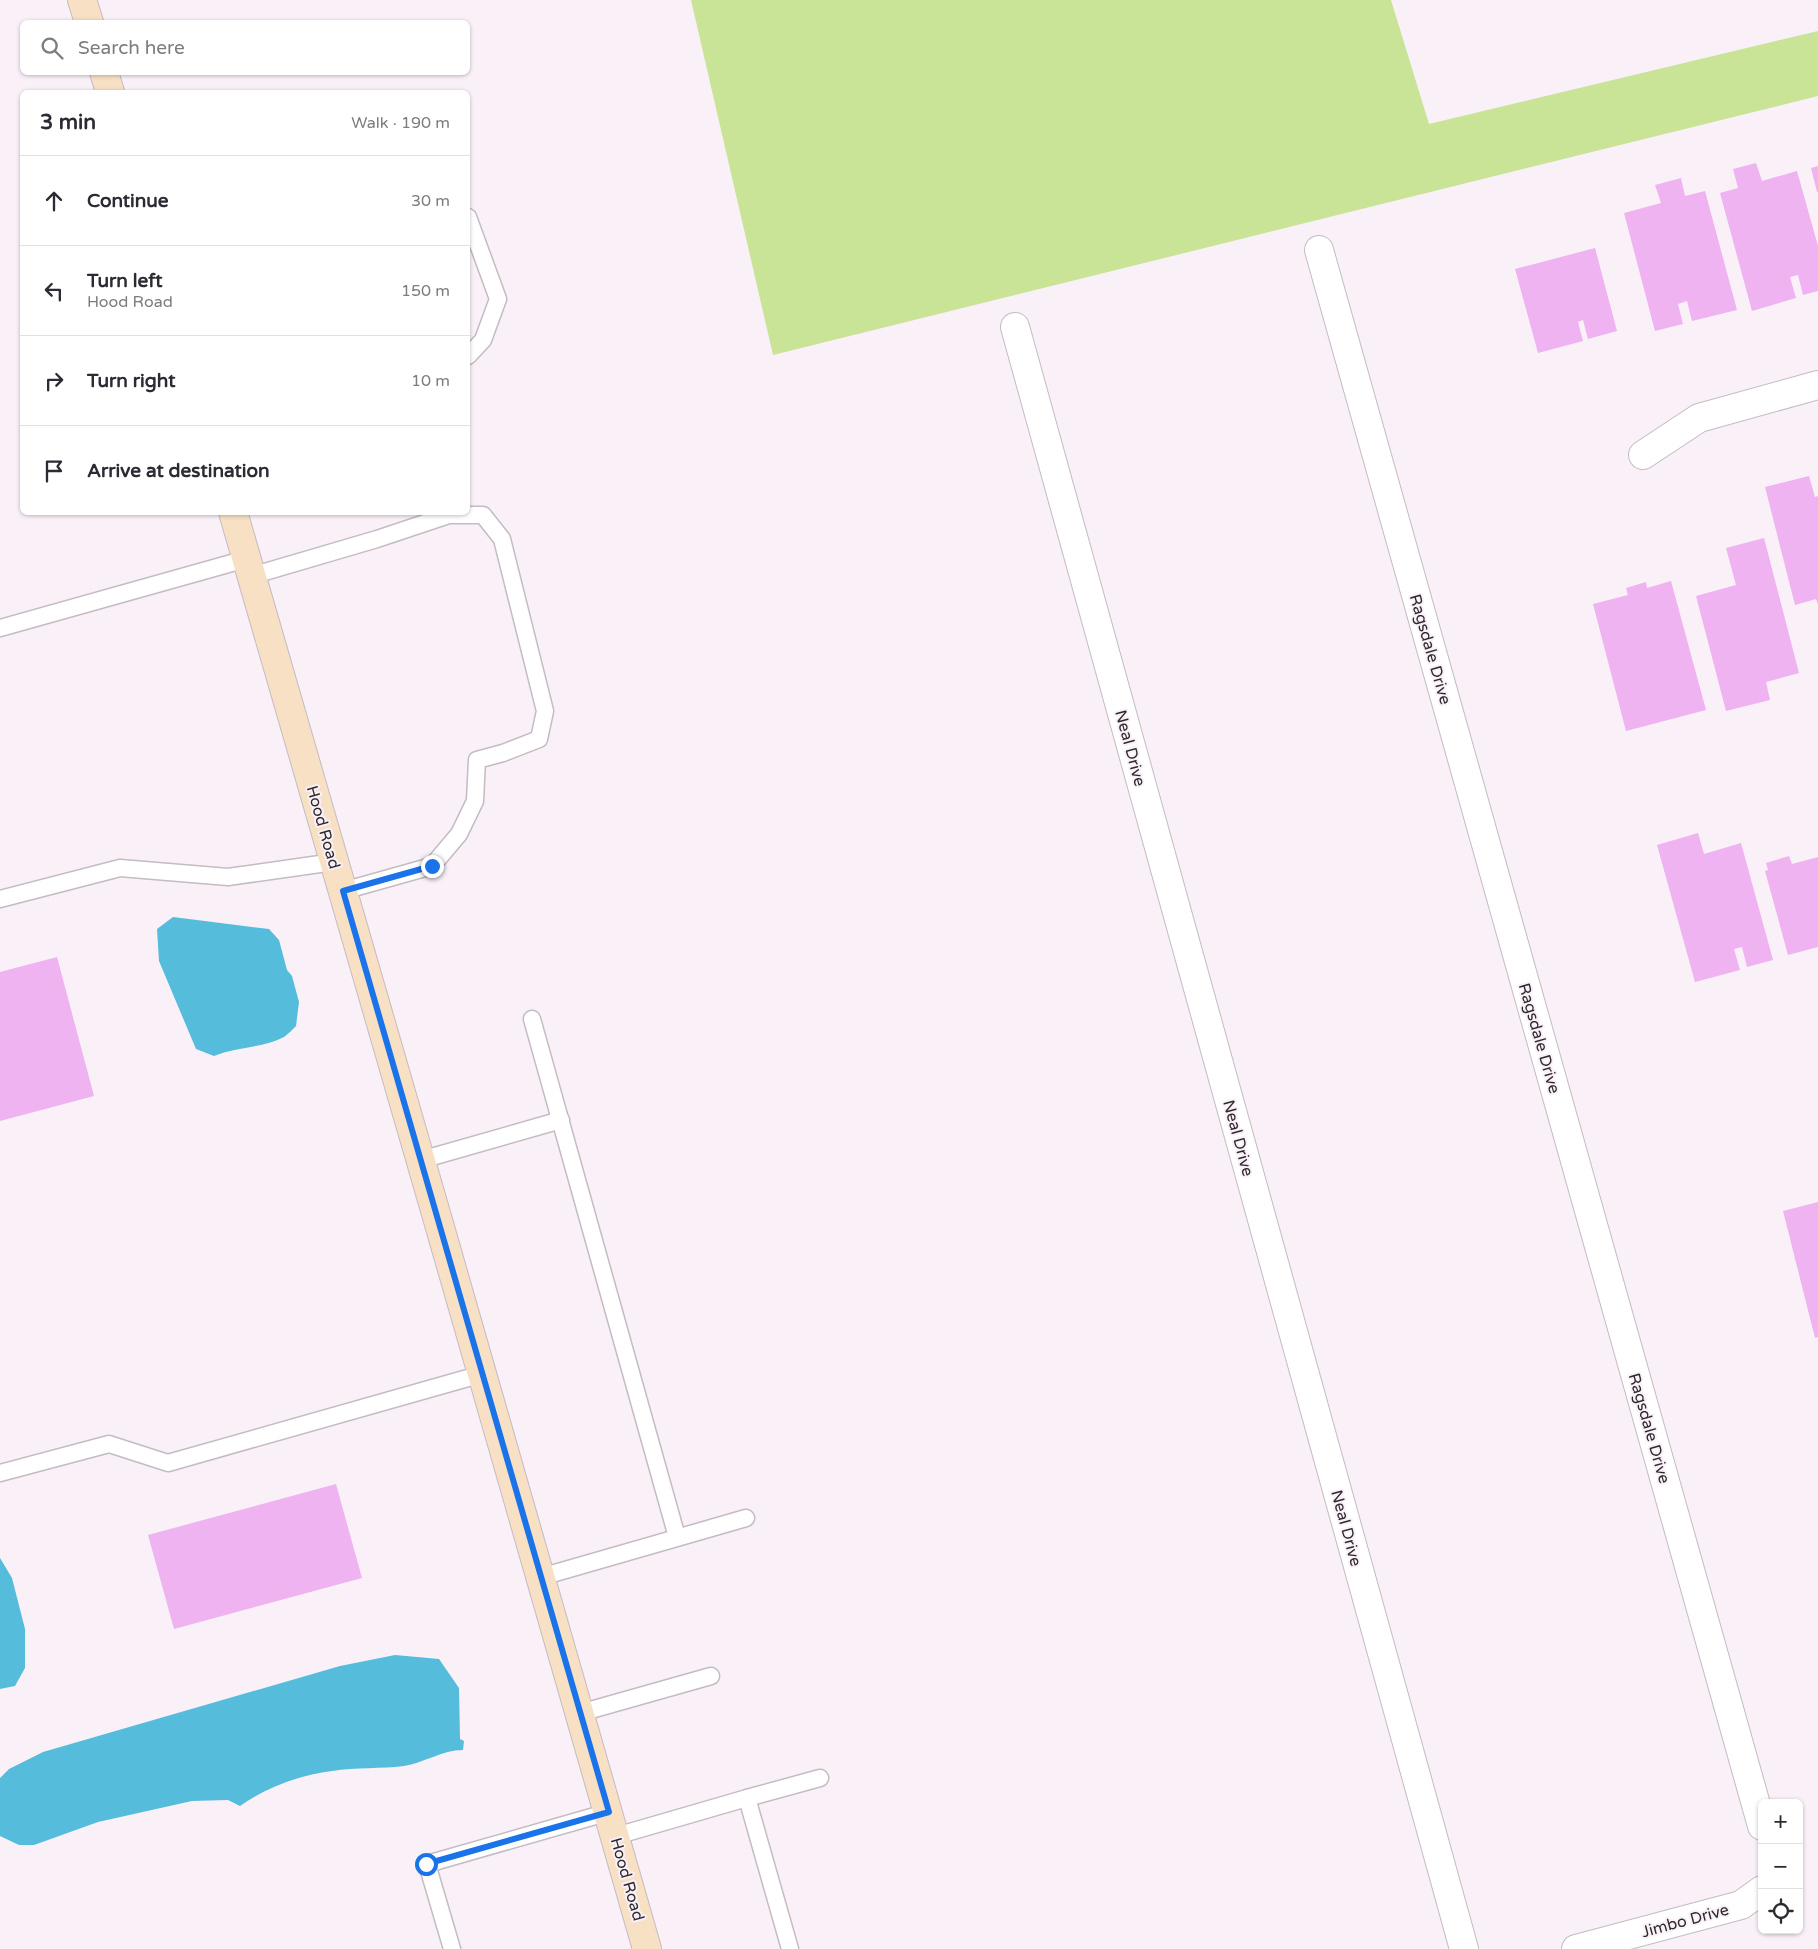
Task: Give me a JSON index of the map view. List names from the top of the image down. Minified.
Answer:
{"streets":{"street":["Ragsdale Drive","Neal Drive","Hood Road","Jimbo Drive"]},"page":{"search":"Search here","heading":["3 min","Walk · 190 m"],"list":[["Continue","30 m"],["Turn left","Hood Road","150 m"],["Turn right","10 m"],"Arrive at destination"],"map_buttons":["+","−"]}}
